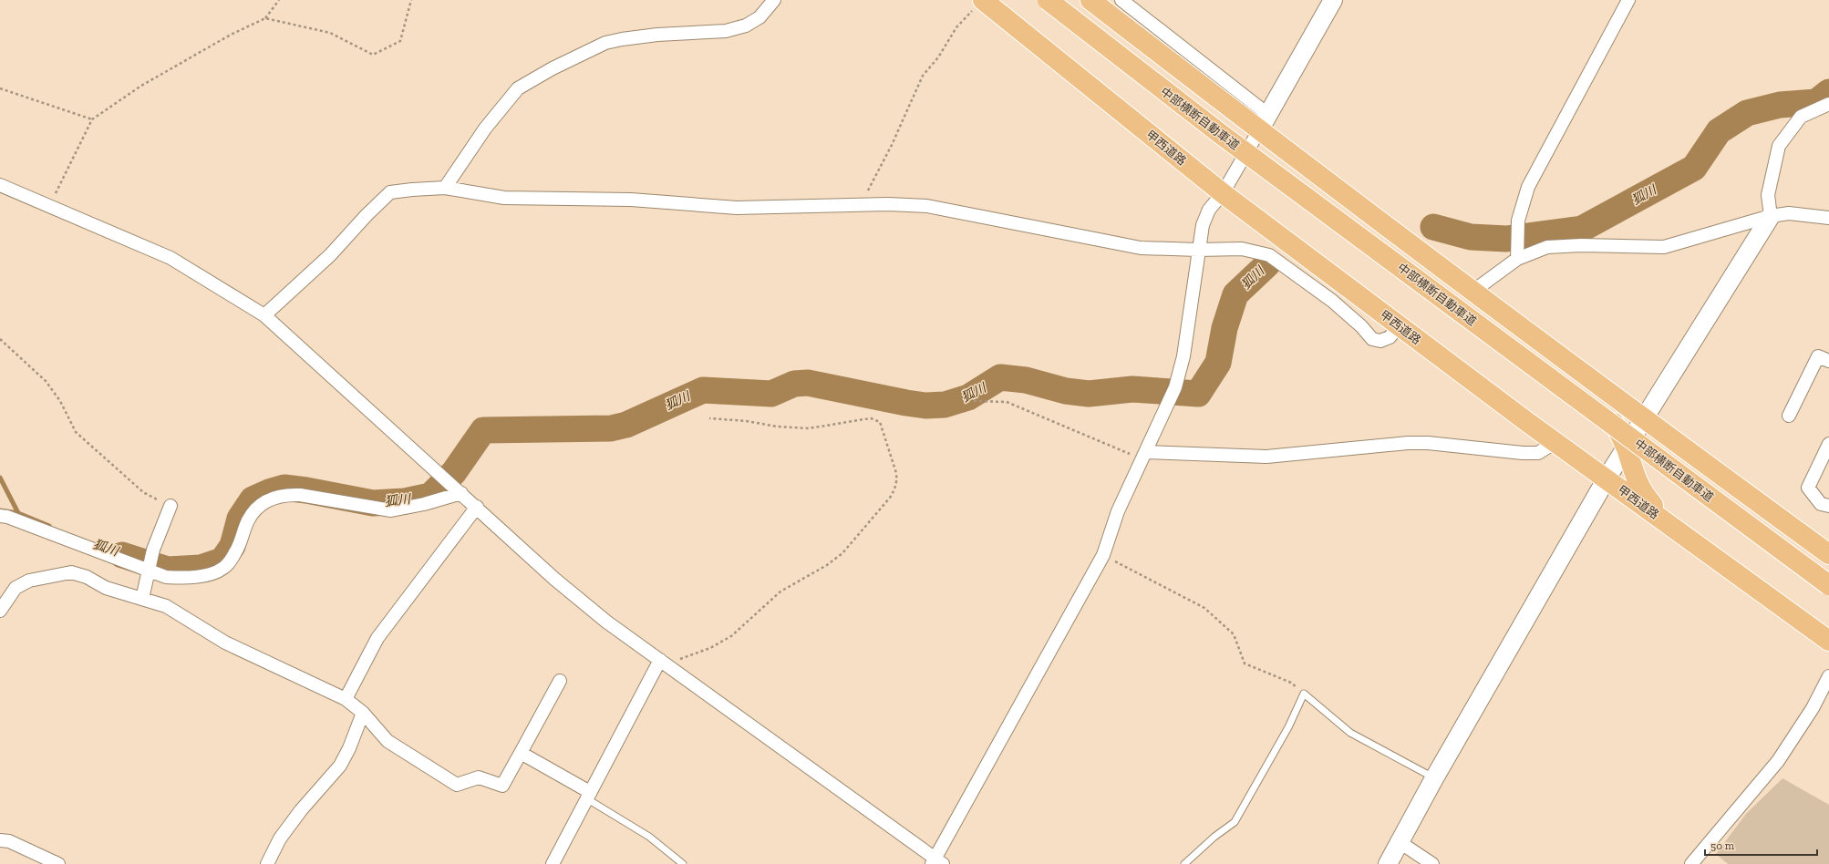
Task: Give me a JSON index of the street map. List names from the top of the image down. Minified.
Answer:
{"streets":{"highway":["中部横断自動車道","甲西道路"]},"water":["狐川"],"scale_bar":"50 m"}
